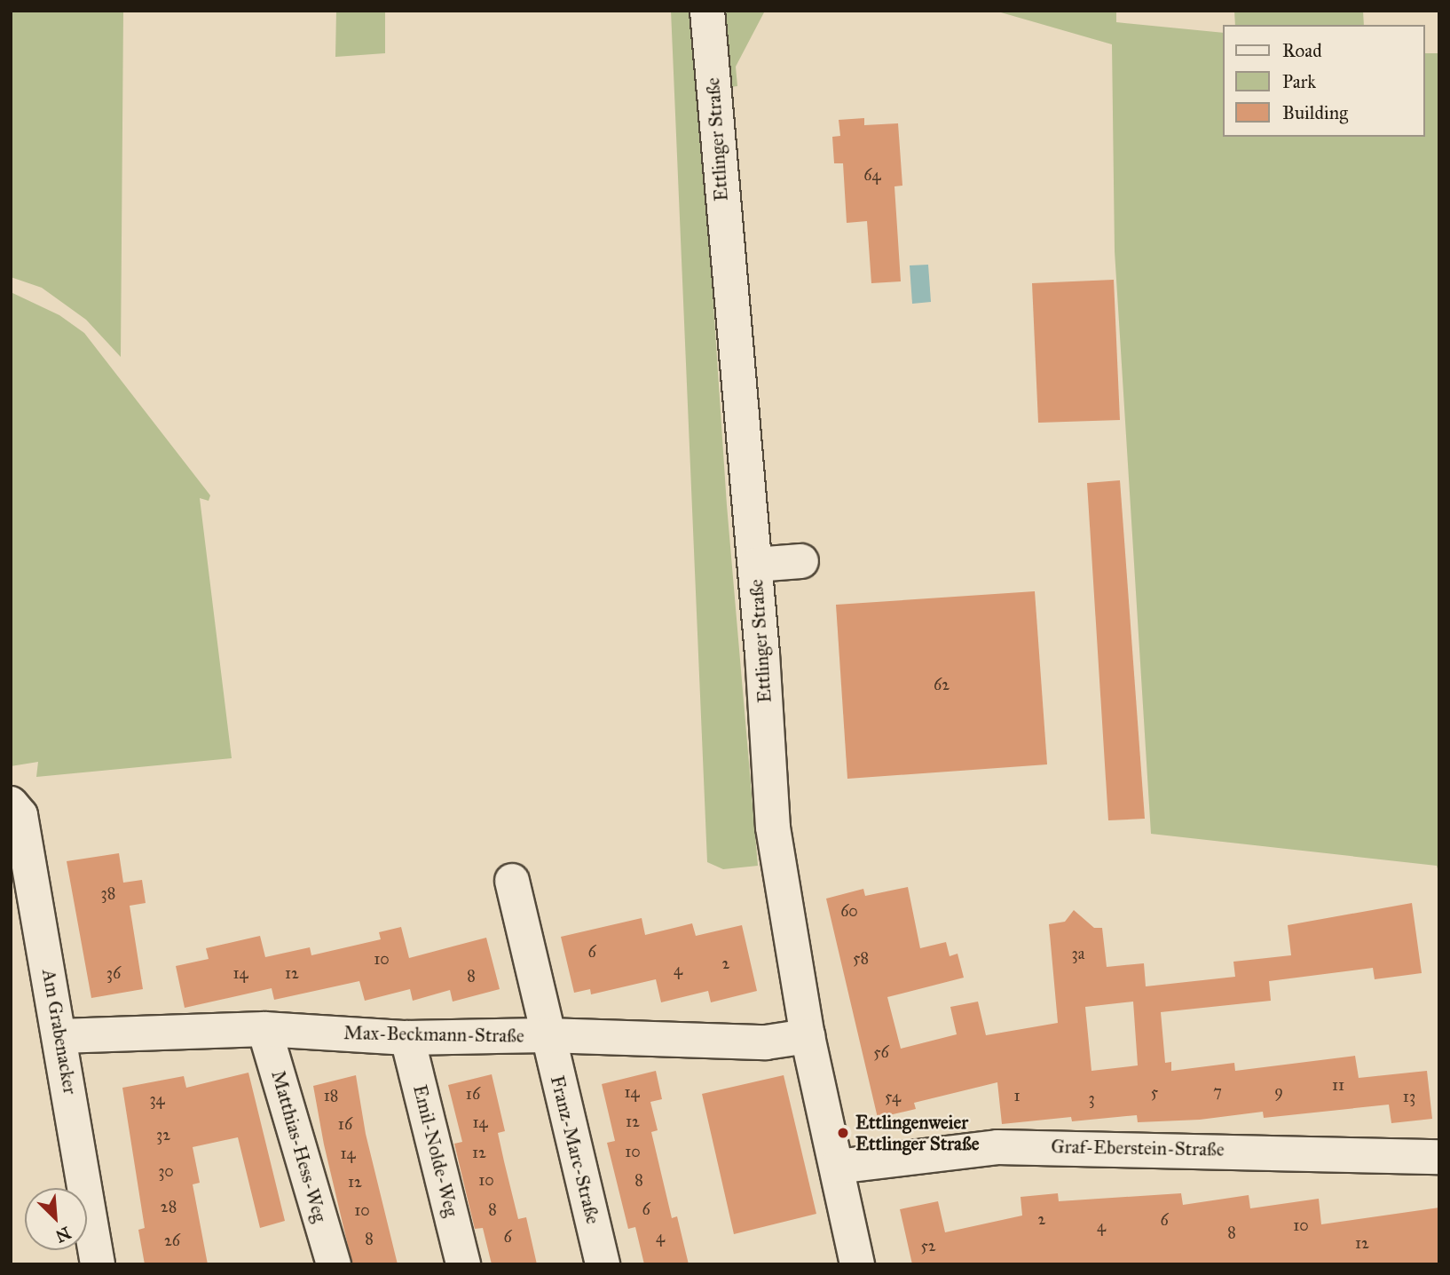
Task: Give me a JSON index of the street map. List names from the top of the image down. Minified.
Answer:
{"streets":{"street":["Ettlinger Straße","Am Grabenacker","Max-Beckmann-Straße","Matthias-Hess-Weg","Graf-Eberstein-Straße","Franz-Marc-Straße","Emil-Nolde-Weg"]},"crossings":[["Ettlinger Straße","Max-Beckmann-Straße"],["Ettlinger Straße","Graf-Eberstein-Straße"],["Am Grabenacker","Max-Beckmann-Straße"],["Max-Beckmann-Straße","Matthias-Hess-Weg"],["Max-Beckmann-Straße","Franz-Marc-Straße"],["Max-Beckmann-Straße","Emil-Nolde-Weg"]],"places":["Ettlingenweier Ettlinger Straße"],"house_numbers":["64","62","38","60","6","3a","58","10","2","4","36","14","12","8","56","11","7","9","14","5","16","18","1","54","13","3","34","12","14","16","32","10","12","14","30","10","8","12","28","8","6","10","2","6","10","4","8","6","4","8","26","12","52"],"legend":["Road","Park","Building"],"north":"bottom right"}
